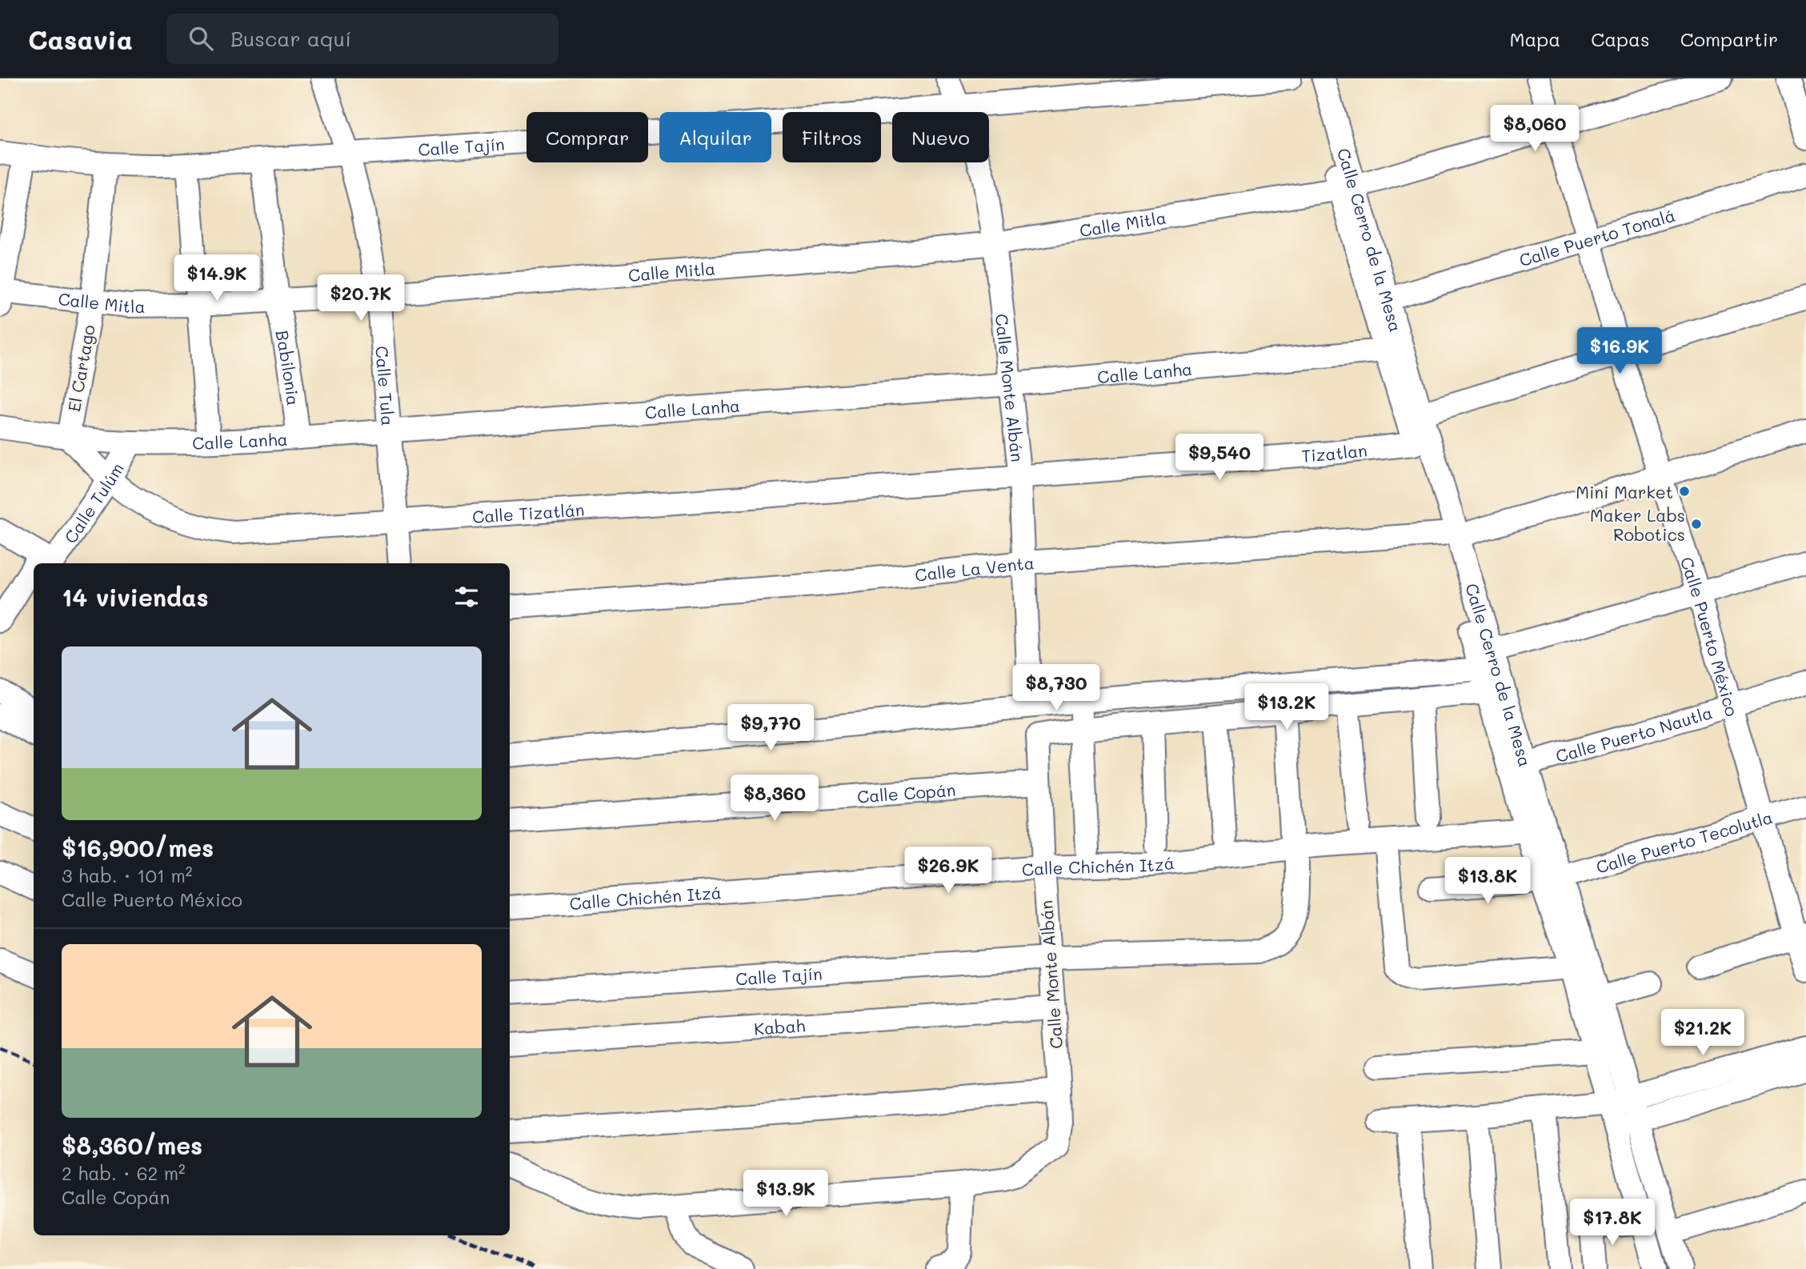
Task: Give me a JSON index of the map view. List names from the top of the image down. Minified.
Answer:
{"streets":{"street":["Calle Tajín","Calle Mitla","Calle Puerto Tonalá","Calle Cerro de la Mesa","El Cartago","Babilonia","Calle Lanha","Calle Tula","Calle Monte Albán","Tizatlan","Calle Tulúm","Calle Tizatlán","Calle La Venta","Calle Puerto México","Calle Puerto Nautla","Calle Copán","Calle Puerto Tecolutla","Calle Chichén Itzá","Kabah"]},"crossings":[["Calle Tajín","El Cartago"],["Calle Tajín","Babilonia"],["Calle Tajín","Calle Tula"],["Calle Tajín","Calle Monte Albán"],["Calle Tajín","Calle Chichén Itzá"],["Calle Mitla","Calle Cerro de la Mesa"],["Calle Mitla","El Cartago"],["Calle Mitla","Babilonia"],["Calle Mitla","Calle Tula"],["Calle Mitla","Calle Monte Albán"],["Calle Mitla","Calle Puerto México"],["Calle Puerto Tonalá","Calle Cerro de la Mesa"],["Calle Puerto Tonalá","Calle Puerto México"],["Calle Cerro de la Mesa","Calle Lanha"],["Calle Cerro de la Mesa","Tizatlan"],["Calle Cerro de la Mesa","Calle La Venta"],["Calle Cerro de la Mesa","Calle Puerto Nautla"],["Calle Cerro de la Mesa","Calle Puerto Tecolutla"],["Calle Cerro de la Mesa","Calle Chichén Itzá"],["El Cartago","Calle Lanha"],["El Cartago","Calle Tizatlán"],["Babilonia","Calle Lanha"],["Calle Lanha","Calle Tula"],["Calle Lanha","Calle Monte Albán"],["Calle Lanha","Calle Tulúm"],["Calle Lanha","Calle Tizatlán"],["Calle Tula","Calle Tizatlán"],["Calle Monte Albán","Tizatlan"],["Calle Monte Albán","Calle Tizatlán"],["Calle Monte Albán","Calle La Venta"],["Calle Monte Albán","Calle Copán"],["Calle Monte Albán","Calle Chichén Itzá"],["Calle Monte Albán","Kabah"],["Tizatlan","Calle Tizatlán"],["Calle Tulúm","Calle Tizatlán"],["Calle La Venta","Calle Puerto México"],["Calle Puerto México","Calle Puerto Nautla"],["Calle Puerto México","Calle Puerto Tecolutla"]],"places":["Mini Market","Maker Labs Robotics"],"page":{"header":"Casavia","search":"Buscar aquí","nav":["Mapa","Capas","Compartir"],"price":["$8,060","$14.9K","$20.7K","$16.9K","$9,540","$8,730","$13.2K","$9,770","$8,360","$26.9K","$13.8K","$21.2K","$13.9K","$17.8K"],"chip":["Comprar","Alquilar","Filtros","Nuevo"],"heading":"14 viviendas","list":[{"name":"$16,900/mes","note":"3 hab. · 101 m² · Calle Puerto México"},{"name":"$8,360/mes","note":"2 hab. · 62 m² · Calle Copán"}]}}
